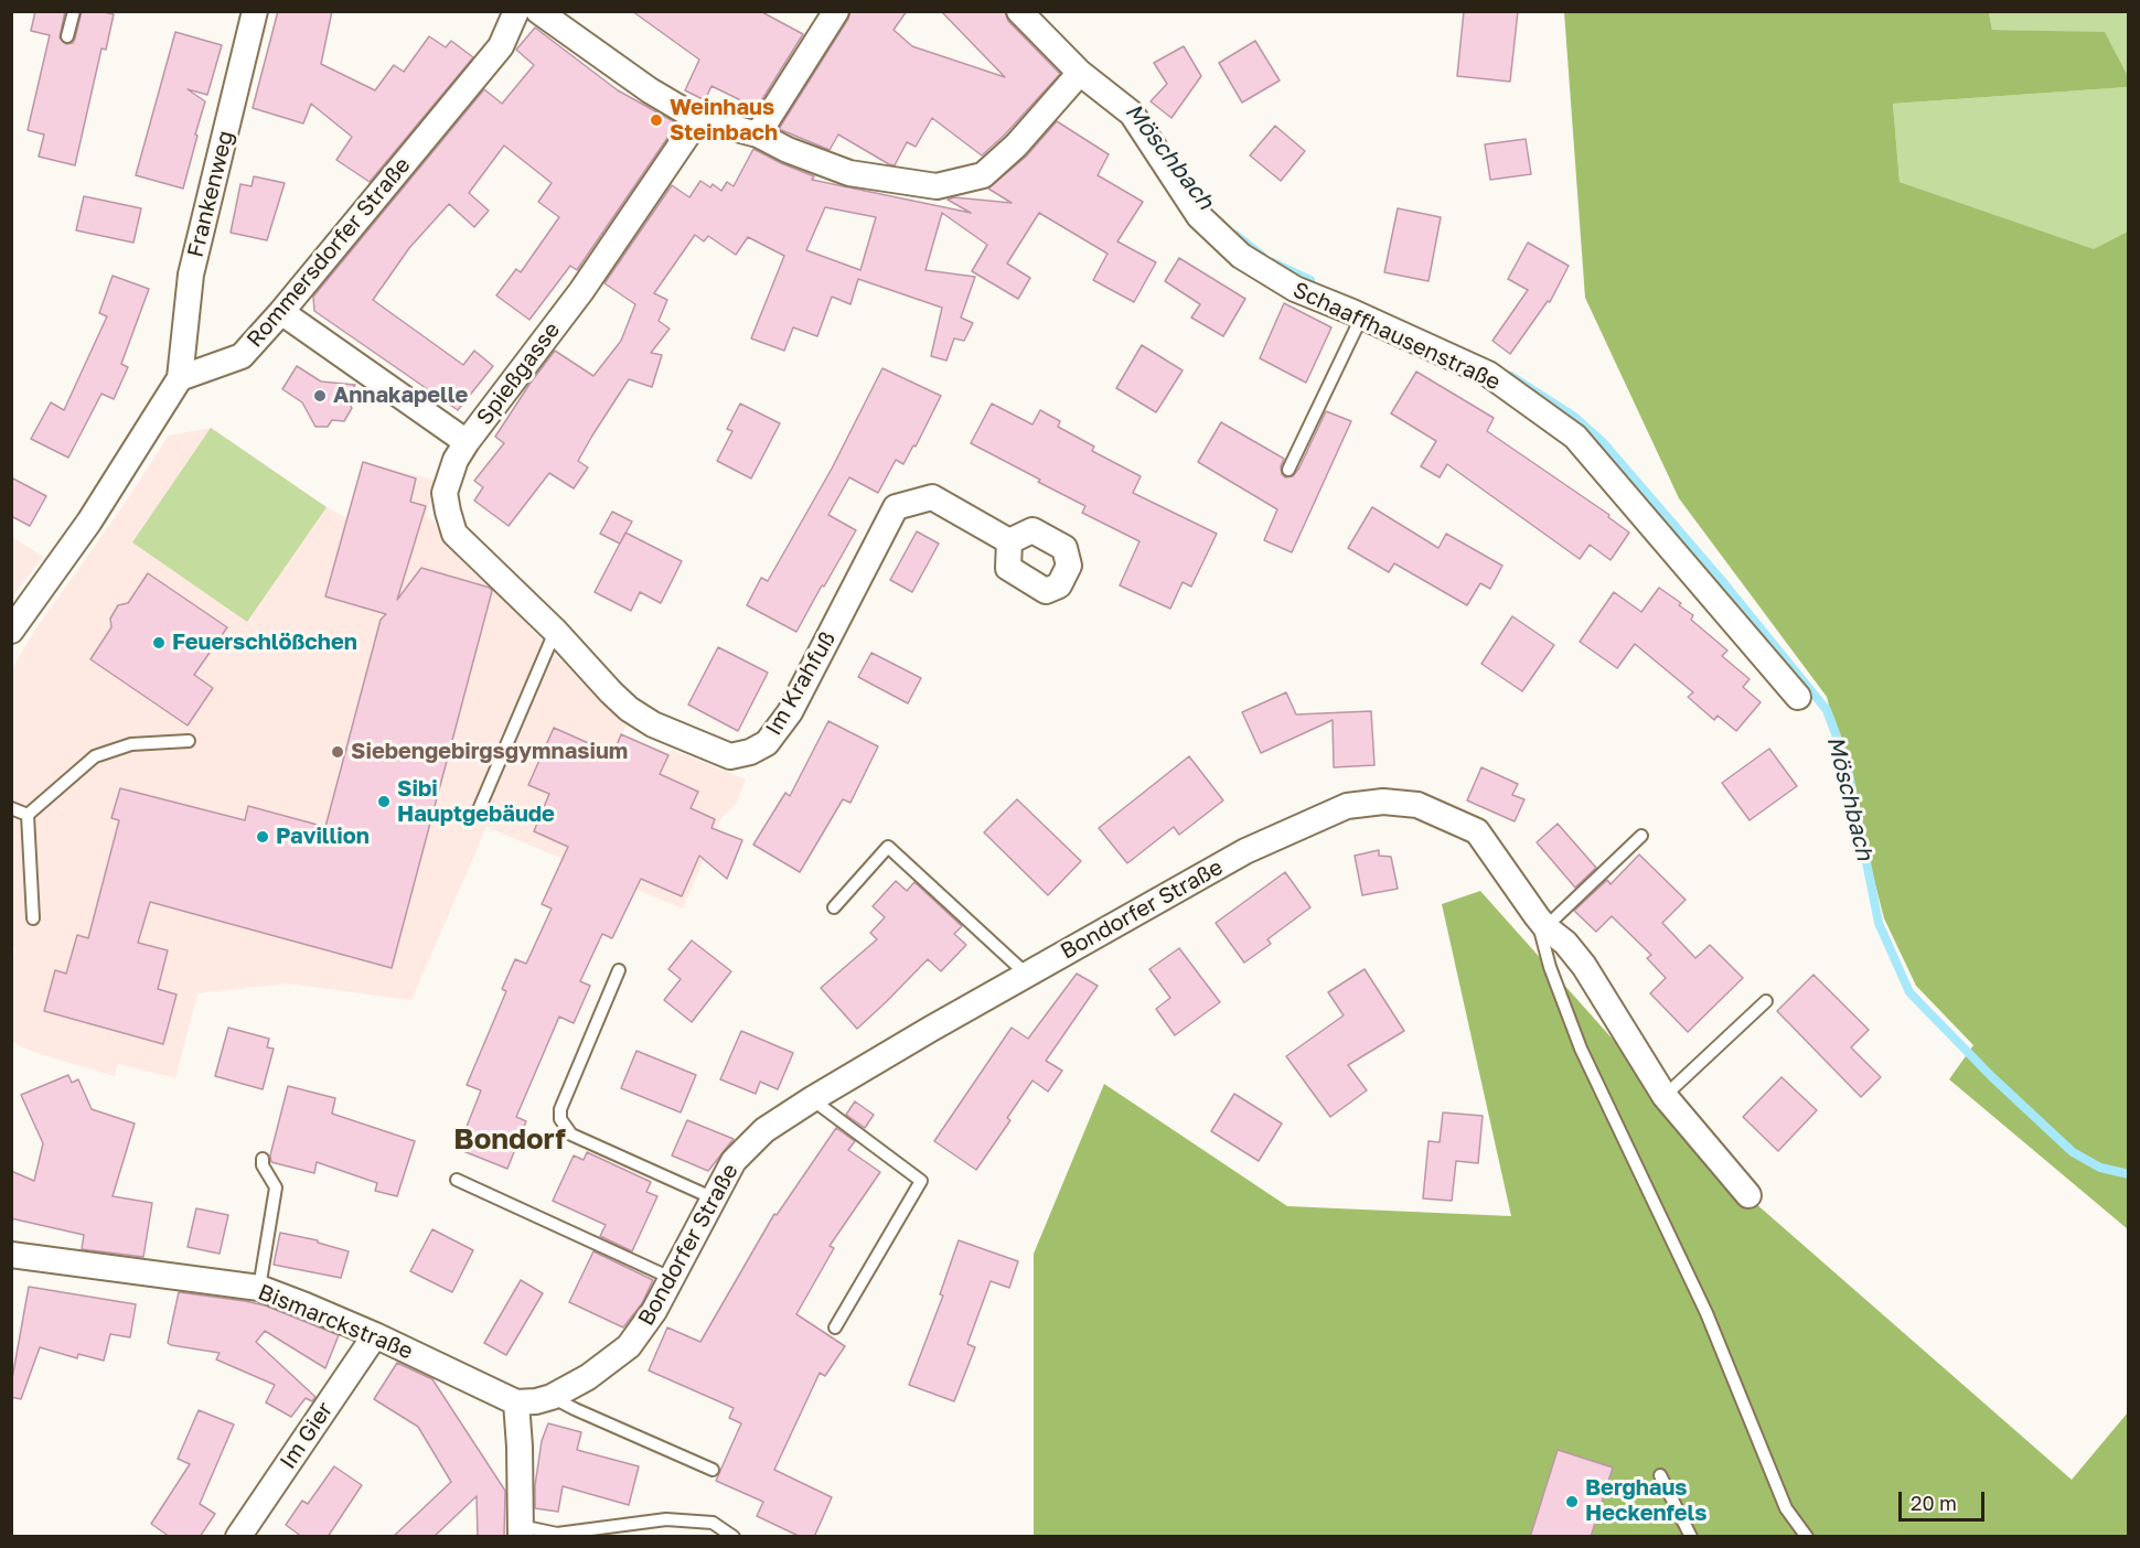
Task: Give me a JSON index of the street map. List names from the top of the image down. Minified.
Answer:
{"streets":{"street":["Frankenweg","Rommersdorfer Straße","Schaaffhausenstraße","Spießgasse","Im Krahfuß","Bondorfer Straße","Bismarckstraße","Im Gier"]},"crossings":[["Frankenweg","Rommersdorfer Straße"],["Rommersdorfer Straße","Spießgasse"],["Spießgasse","Im Krahfuß"],["Bondorfer Straße","Bismarckstraße"],["Bismarckstraße","Im Gier"]],"districts":["Bondorf"],"water":["Möschbach"],"places":["Weinhaus Steinbach","Annakapelle","Feuerschlößchen","Siebengebirgsgymnasium","Sibi Hauptgebäude","Pavillion","Berghaus Heckenfels"],"scale_bar":"20 m"}
